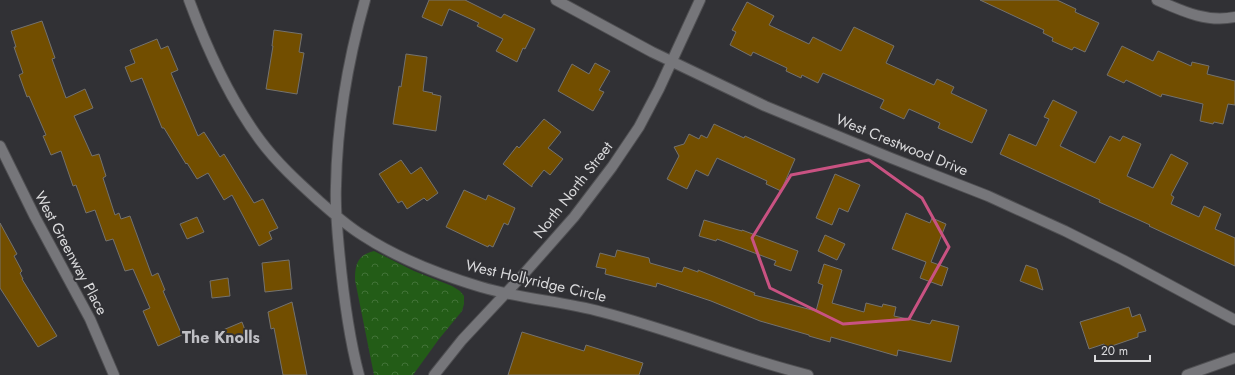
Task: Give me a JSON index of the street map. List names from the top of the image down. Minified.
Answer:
{"streets":{"street":["West Crestwood Drive","North North Street","West Greenway Place","West Hollyridge Circle"]},"crossings":[["West Crestwood Drive","North North Street"],["North North Street","West Hollyridge Circle"]],"districts":["The Knolls"],"scale_bar":"20 m"}
